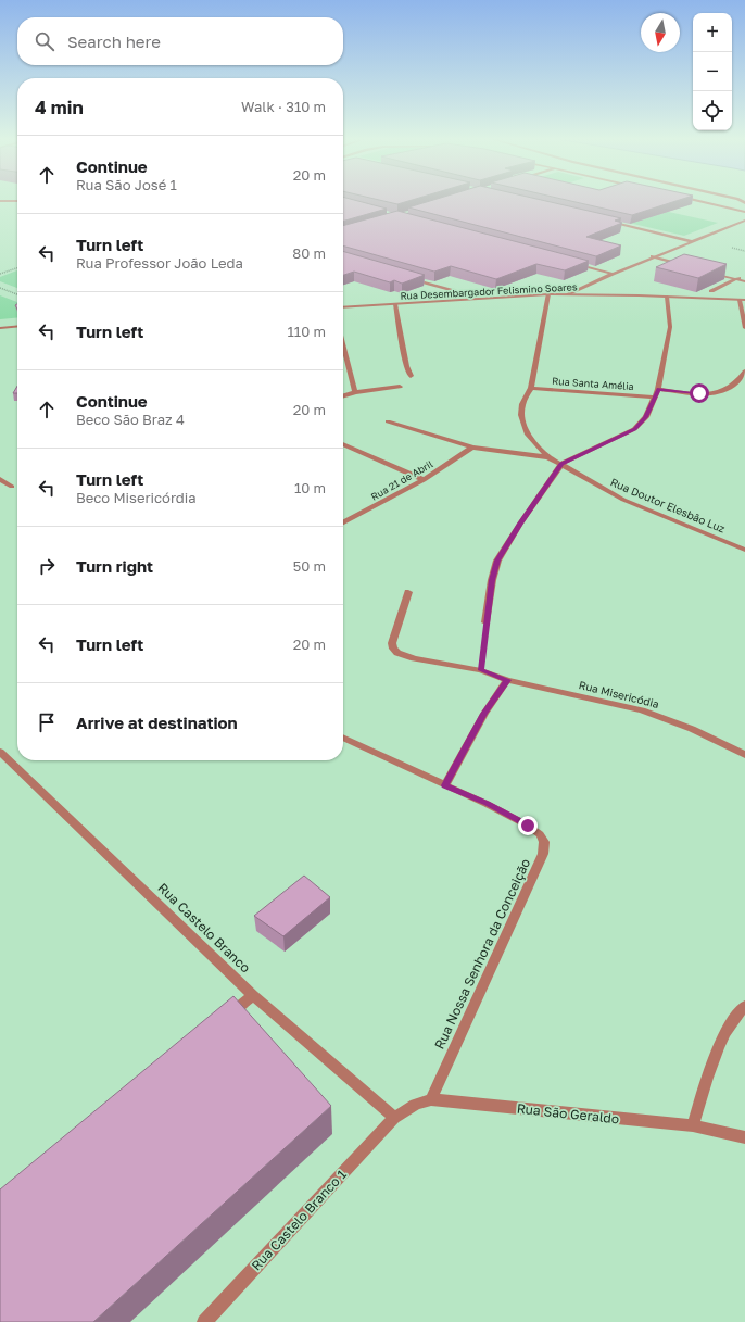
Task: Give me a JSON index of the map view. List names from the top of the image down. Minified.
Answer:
{"streets":{"street":["Rua Desembargador Felismino Soares","Rua Santa Amélia","Rua 21 de Abril","Rua Doutor Elesbão Luz","Rua Misericódia","Rua Castelo Branco","Rua Nossa Senhora da Conceição","Rua São Geraldo","Rua Castelo Branco 1"]},"crossings":[["Rua Castelo Branco","Rua São Geraldo"],["Rua Castelo Branco","Rua Castelo Branco 1"],["Rua Nossa Senhora da Conceição","Rua São Geraldo"],["Rua São Geraldo","Rua Castelo Branco 1"]],"north":"bottom","page":{"map_buttons":["+","−"],"search":"Search here","heading":["4 min","Walk · 310 m"],"list":[["Continue","Rua São José 1","20 m"],["Turn left","Rua Professor João Leda","80 m"],["Turn left","110 m"],["Continue","Beco São Braz 4","20 m"],["Turn left","Beco Misericórdia","10 m"],["Turn right","50 m"],["Turn left","20 m"],"Arrive at destination"]}}
